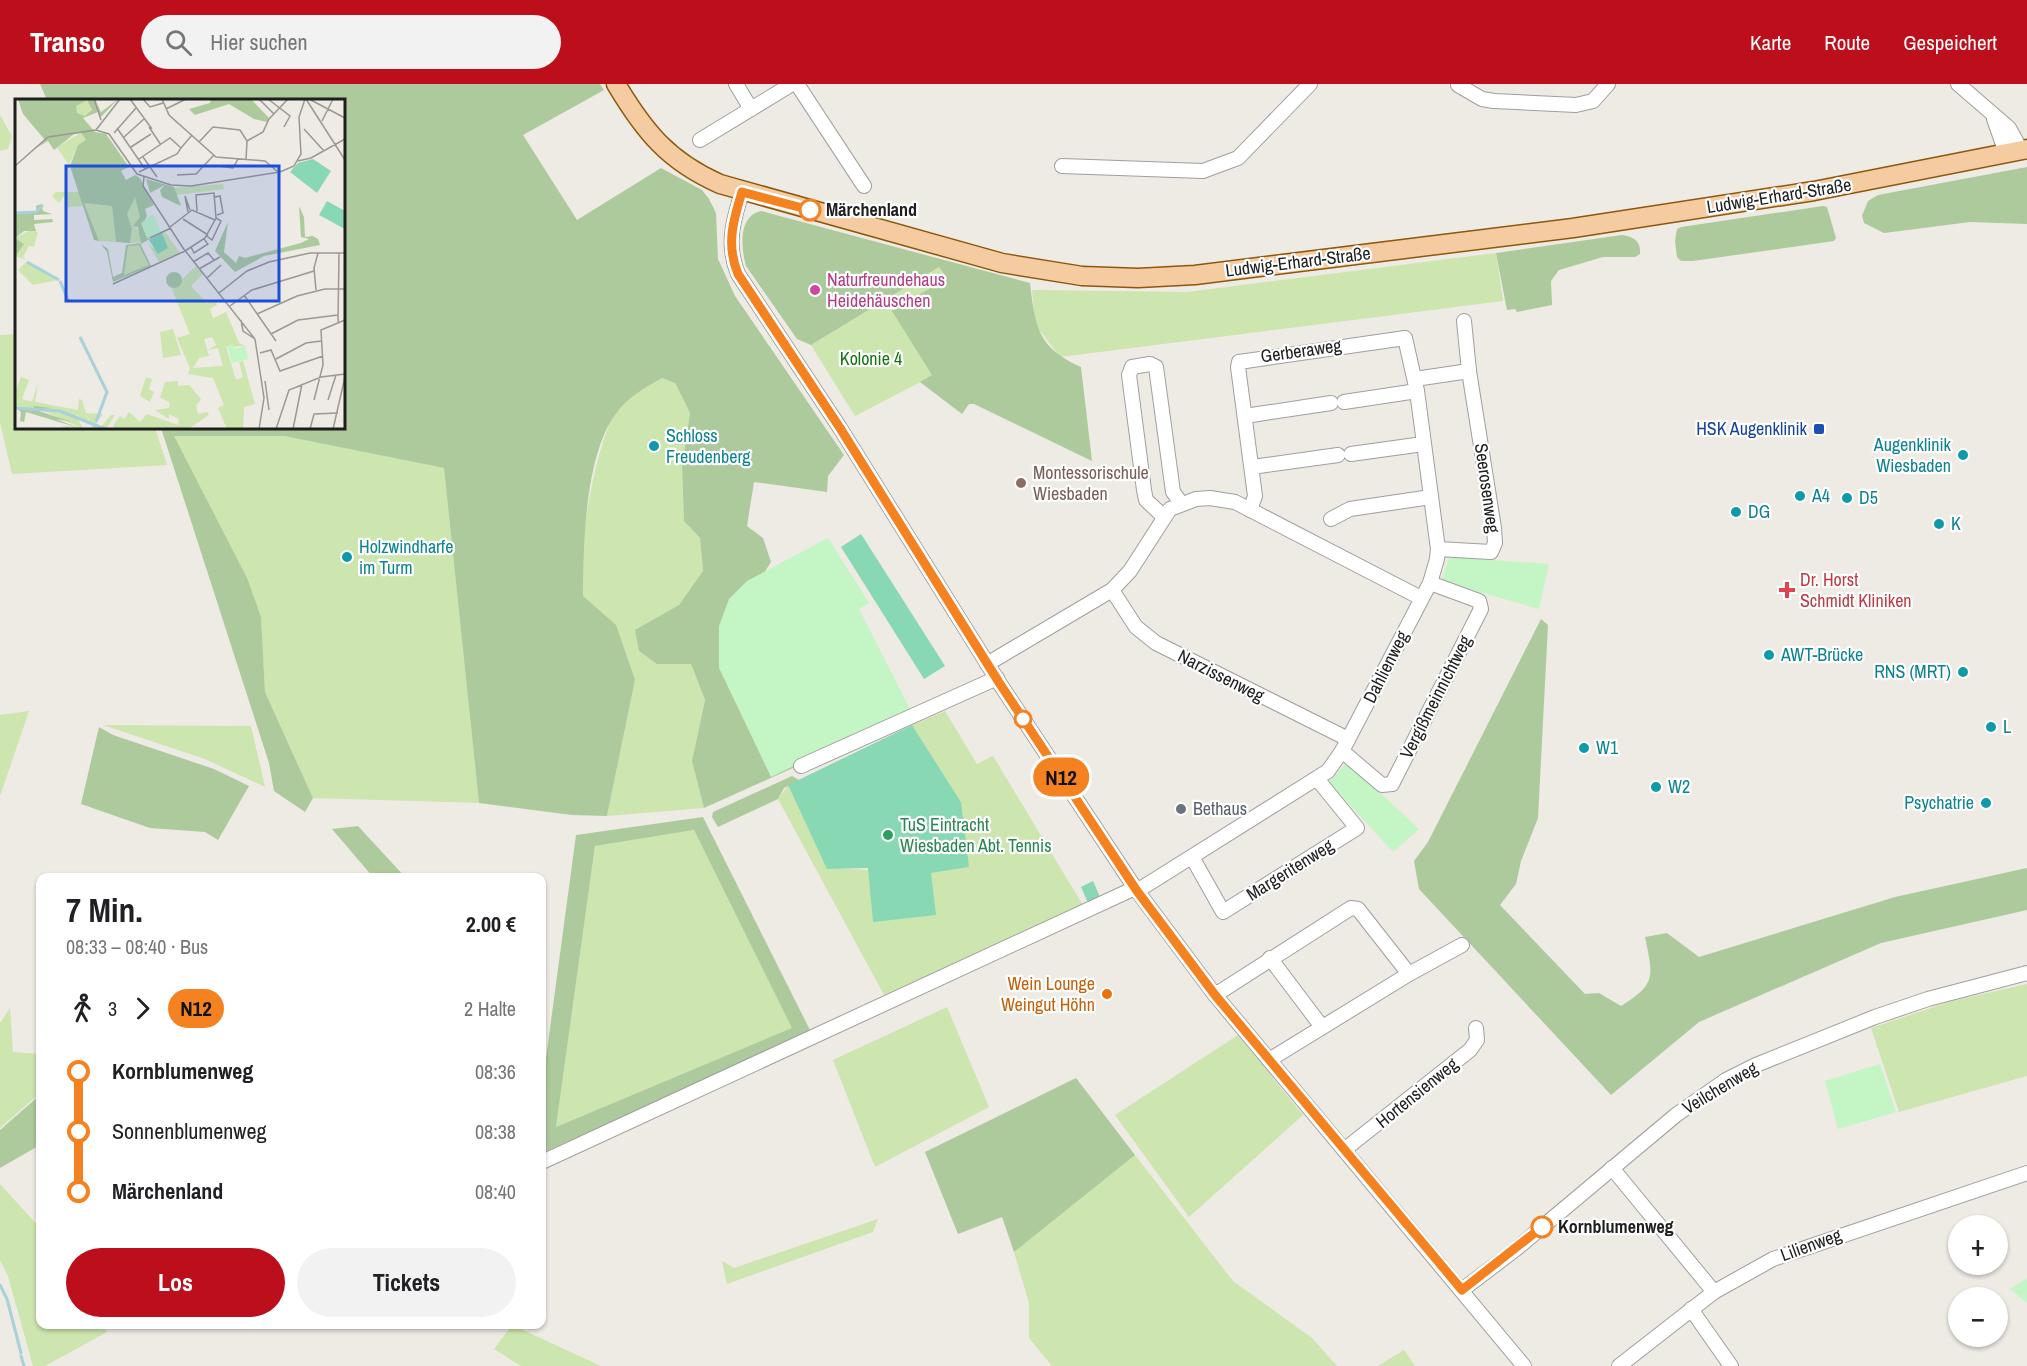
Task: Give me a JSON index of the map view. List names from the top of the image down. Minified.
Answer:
{"streets":{"main road":["Ludwig-Erhard-Straße"],"street":["Gerberaweg","Seerosenweg","Dahlienweg","Narzissenweg","Vergißmeinnichtweg","Margeritenweg","Veilchenweg","Hortensienweg","Lilienweg"]},"crossings":[["Gerberaweg","Dahlienweg"],["Seerosenweg","Dahlienweg"],["Dahlienweg","Narzissenweg"],["Dahlienweg","Vergißmeinnichtweg"],["Dahlienweg","Margeritenweg"],["Narzissenweg","Vergißmeinnichtweg"]],"parks":["Kolonie 4"],"places":{"other":["Märchenland","Naturfreundehaus Heidehäuschen","Schloss Freudenberg","Augenklinik Wiesbaden","Montessorischule Wiesbaden","A4","D5","DG","K","Holzwindharfe im Turm","AWT-Brücke","RNS (MRT)","L","W1","W2","Psychatrie","Bethaus","TuS Eintracht Wiesbaden Abt. Tennis","Wein Lounge Weingut Höhn","Kornblumenweg"],"transit":["HSK Augenklinik"],"health":["Dr. Horst Schmidt Kliniken"]},"lines":["bus line N12"],"page":{"header":"Transo","search":"Hier suchen","nav":["Karte","Route","Gespeichert"],"on_map":"N12","heading":["7 Min.","08:33 – 08:40 · Bus","2.00 €"],"legs":["3","N12","2 Halte"],"list":[{"name":"Kornblumenweg","value":"08:36"},{"name":"Sonnenblumenweg","value":"08:38"},{"name":"Märchenland","value":"08:40"}],"map_buttons":["+","−"],"buttons":["Los","Tickets"]}}
